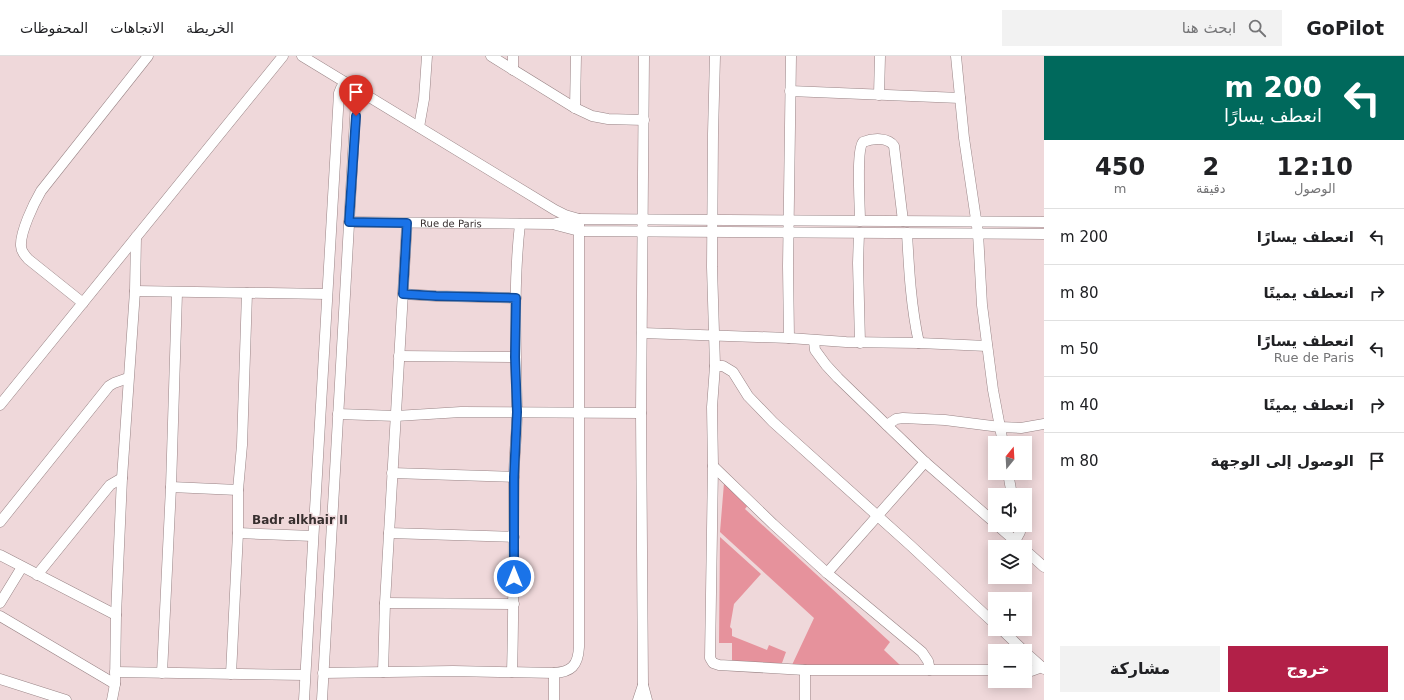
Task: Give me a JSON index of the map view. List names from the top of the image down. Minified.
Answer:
{"streets":{"street":["Rue de Paris"]},"districts":["Badr alkhair II"],"north":"top","page":{"header":"GoPilot","search":"ابحث هنا","nav":["الخريطة","الاتجاهات","المحفوظات"],"turn":["200 m","انعطف يسارًا"],"eta":["12:10","الوصول","2","دقيقة","450","m"],"list":[{"name":"انعطف يسارًا","value":"200 m"},{"name":"انعطف يمينًا","value":"80 m"},{"name":"انعطف يسارًا","note":"Rue de Paris","value":"50 m"},{"name":"انعطف يمينًا","value":"40 m"},{"name":"الوصول إلى الوجهة","value":"80 m"}],"map_buttons":["+","−"],"buttons":["خروج","مشاركة"]}}
